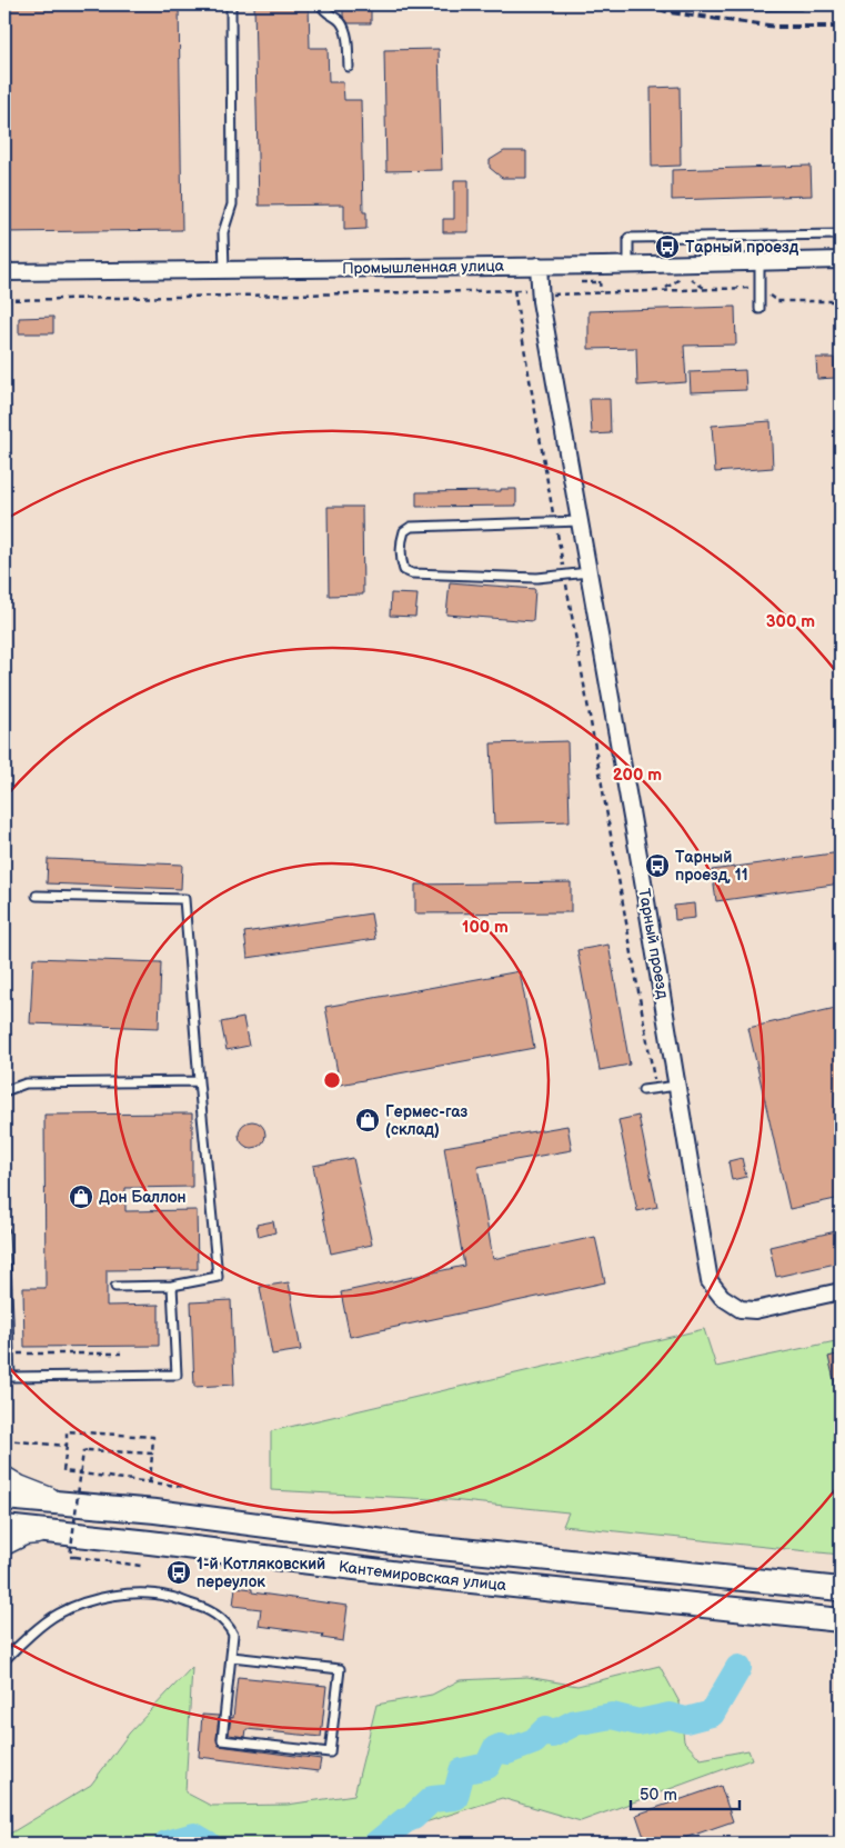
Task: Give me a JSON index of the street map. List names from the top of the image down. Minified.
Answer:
{"streets":{"main road":["Кантемировская улица"],"street":["Промышленная улица","Тарный проезд"]},"crossings":[["Промышленная улица","Тарный проезд"]],"places":{"bus stop":["Тарный проезд","Тарный проезд, 11","1-й Котляковский переулок"],"shop":["Гермес-газ (склад)","Дон Баллон"]},"scale_bar":"50 m","rings":["300 m","200 m","100 m"]}
